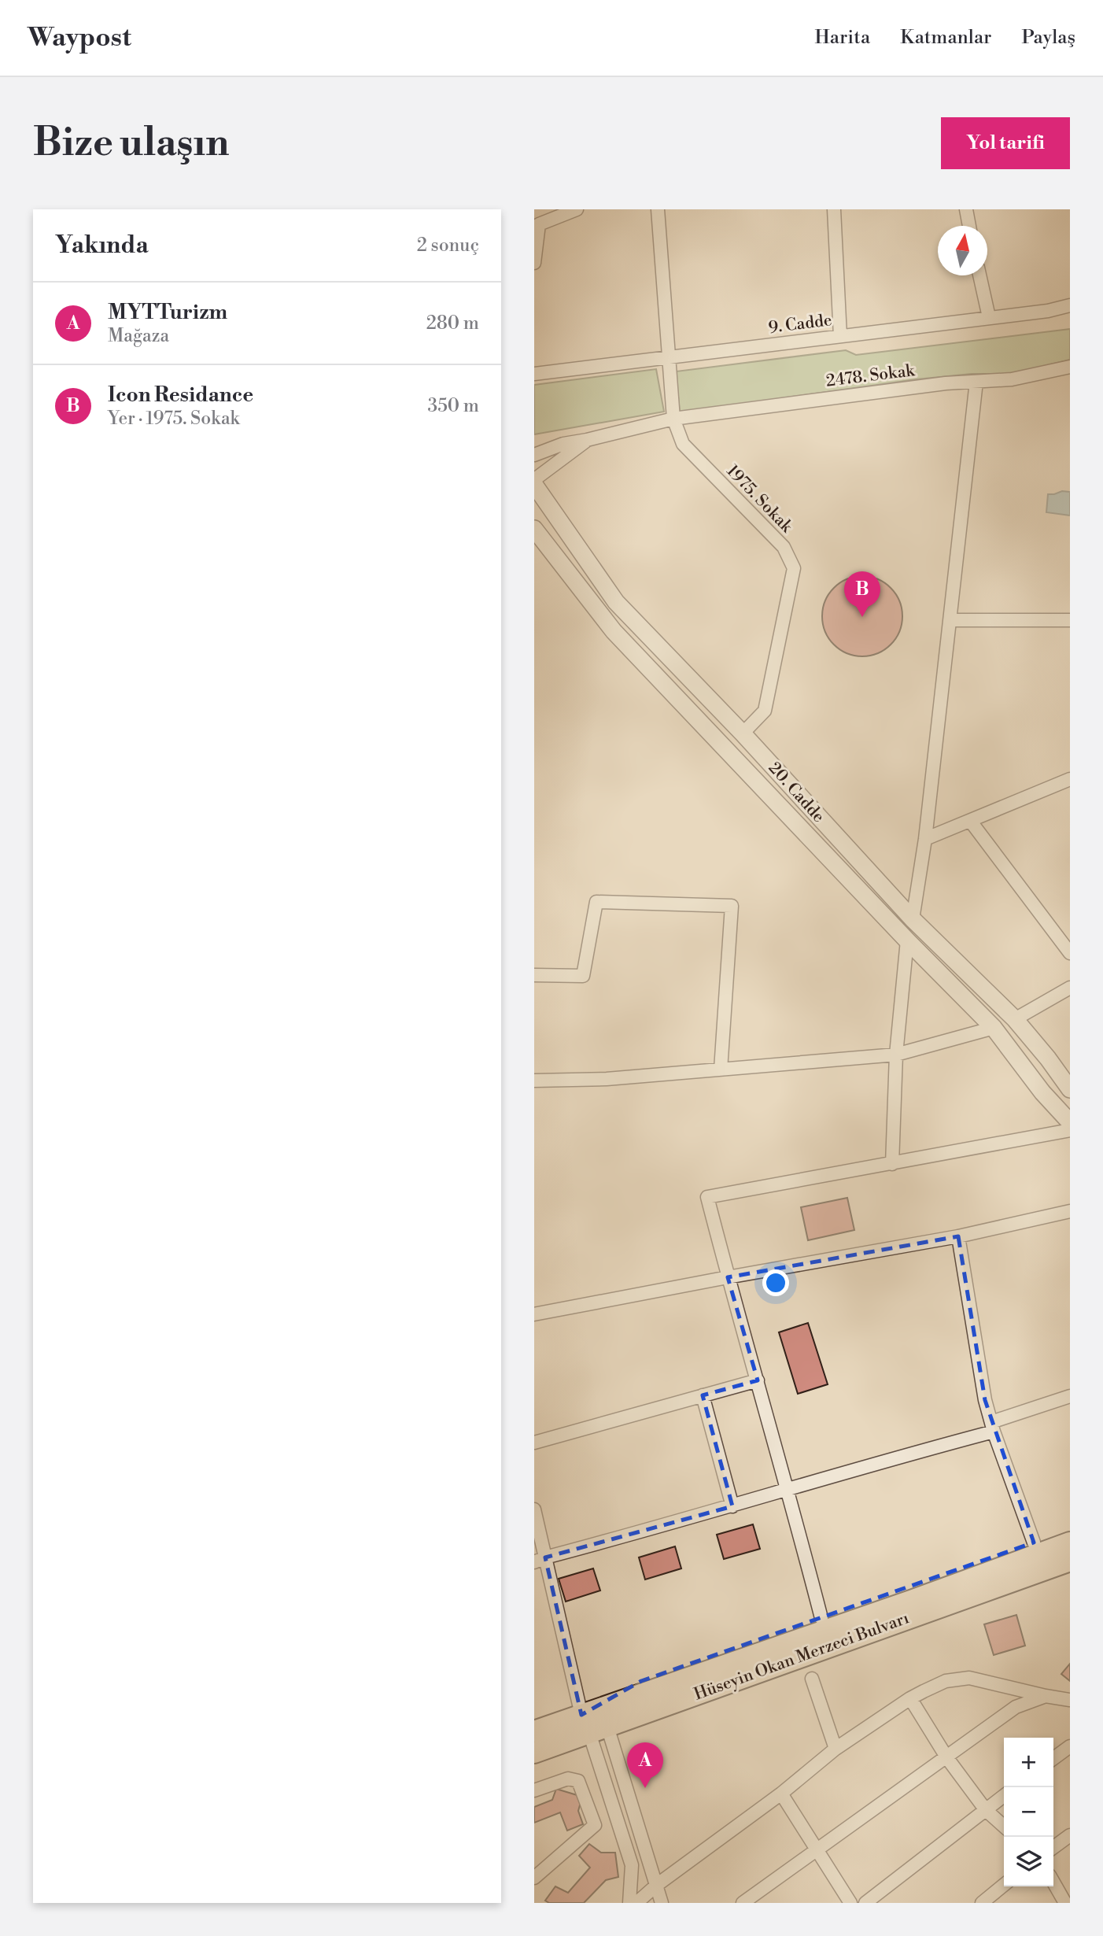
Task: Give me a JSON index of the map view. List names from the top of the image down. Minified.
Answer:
{"streets":{"main road":["Hüseyin Okan Merzeci Bulvarı"],"street":["9. Cadde","2478. Sokak","1975. Sokak","20. Cadde"]},"crossings":[["2478. Sokak","1975. Sokak"],["2478. Sokak","20. Cadde"],["1975. Sokak","20. Cadde"]],"north":"top","page":{"header":"Waypost","nav":["Harita","Katmanlar","Paylaş"],"buttons":"Yol tarifi","title":"Bize ulaşın","heading":["Yakında","2 sonuç"],"list":[{"mark":"A","name":"MYTTurizm","note":"Mağaza","value":"280 m"},{"mark":"B","name":"Icon Residance","note":"Yer · 1975. Sokak","value":"350 m"}],"pins":["B","A"],"map_buttons":["+","−"]}}
